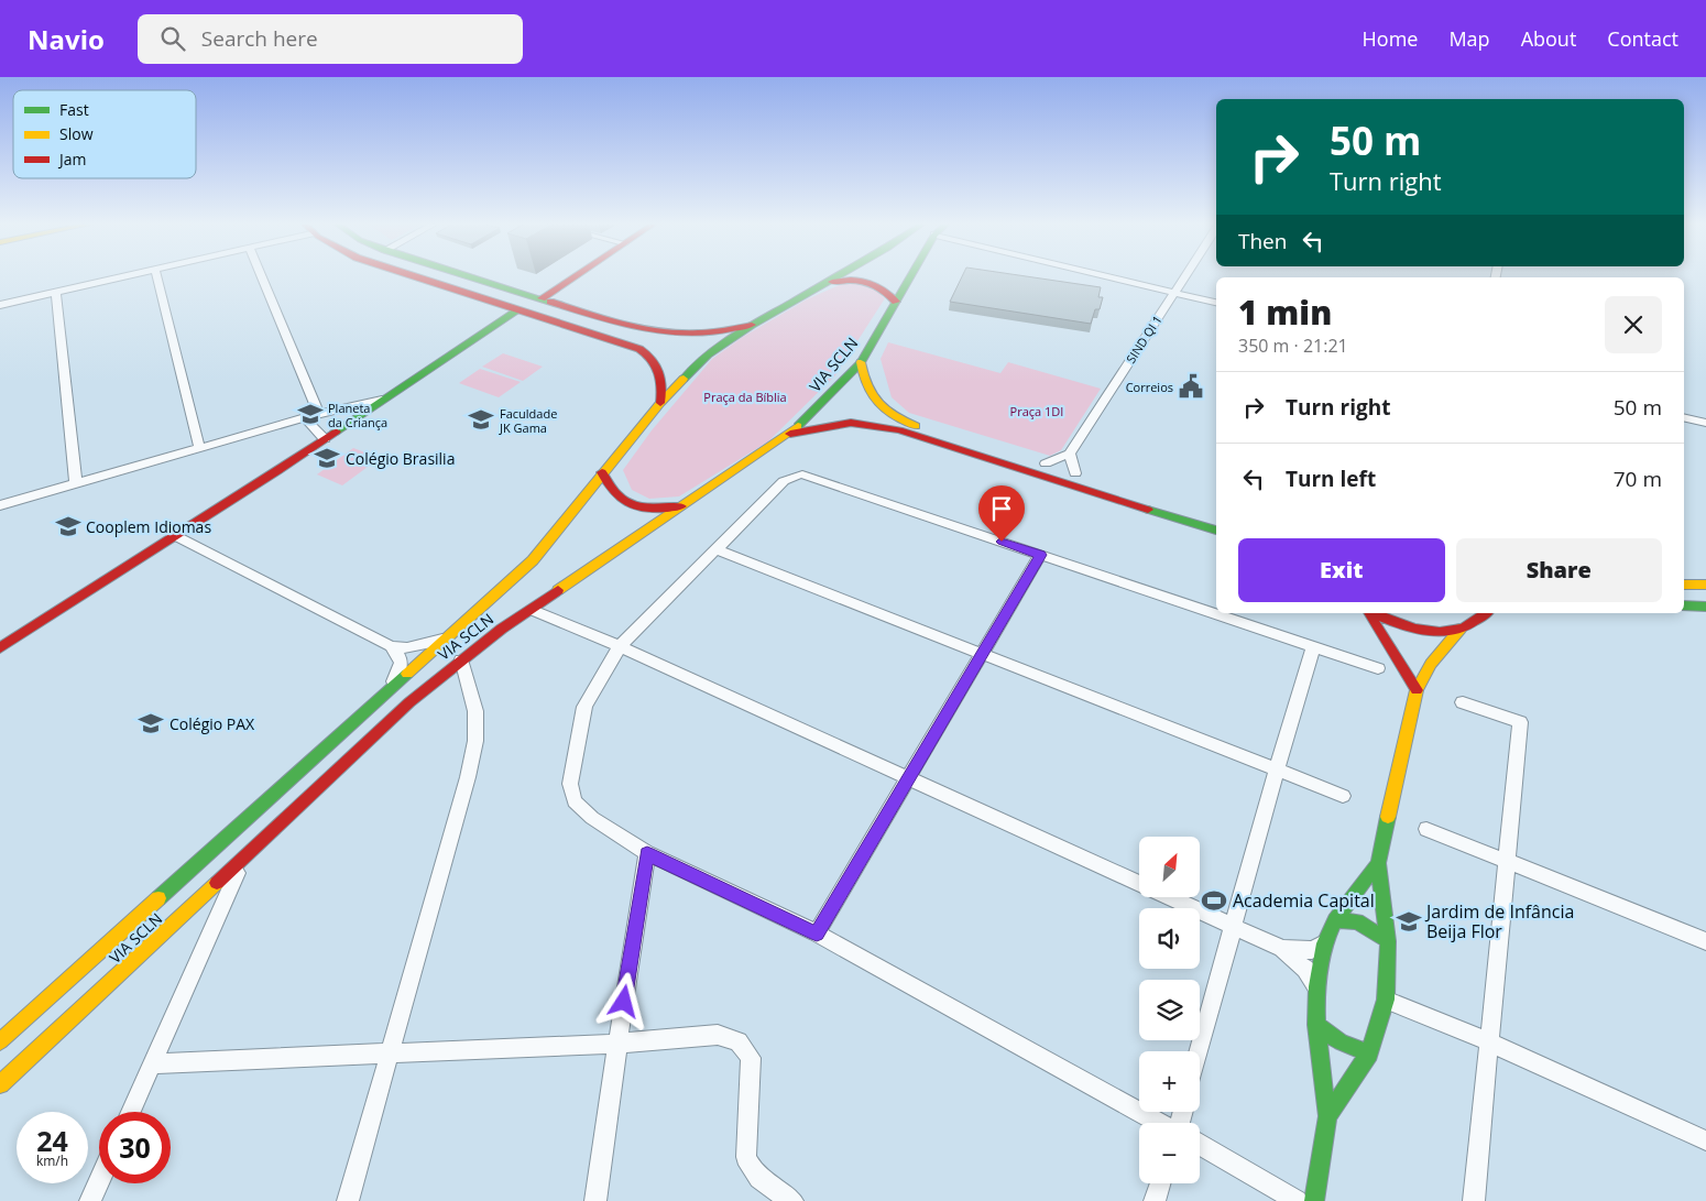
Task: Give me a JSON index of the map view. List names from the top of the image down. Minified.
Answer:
{"streets":{"main road":["VIA SCLN"],"street":["SIND QI 1"]},"parks":["Praça da Bíblia","Praça 1DI"],"places":{"public building":["Correios"],"school or university":["Planeta da Criança","Faculdade JK Gama","Colégio Brasilia","Cooplem Idiomas","Colégio PAX","Jardim de Infância Beija Flor"],"sports":["Academia Capital"]},"legend":["Fast","Slow","Jam"],"north":"top right","page":{"header":"Navio","search":"Search here","nav":["Home","Map","About","Contact"],"turn":["50 m","Turn right"],"then":"Then","heading":["1 min","350 m · 21:21"],"list":[{"name":"Turn right","value":"50 m"},{"name":"Turn left","value":"70 m"}],"buttons":["Exit","Share"],"map_buttons":["+","−"],"speed":"24 km/h","limit":"30"}}
